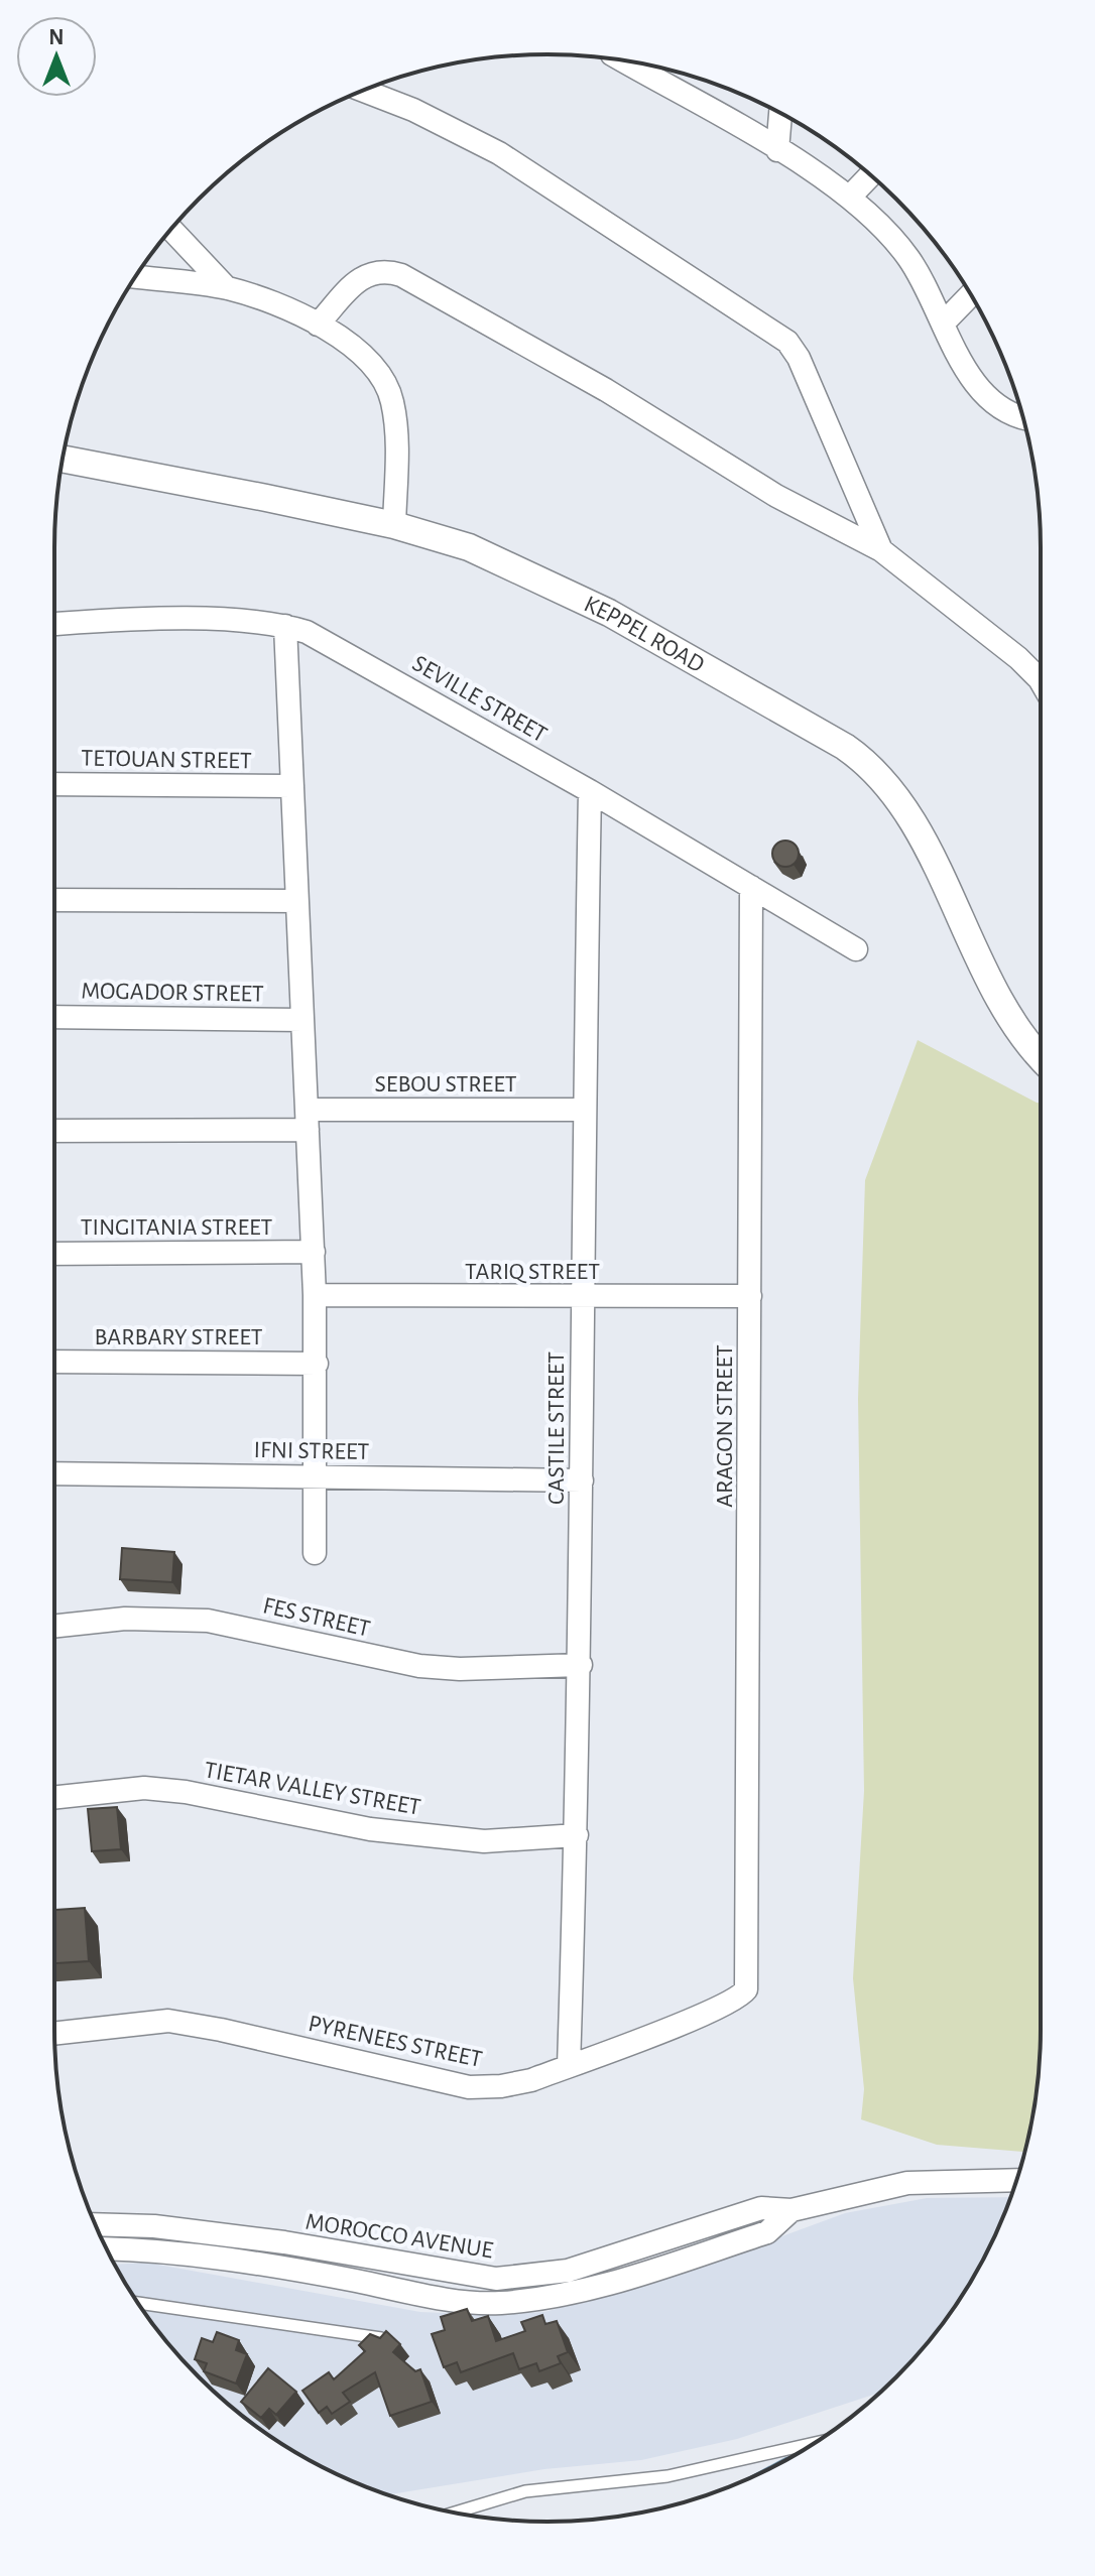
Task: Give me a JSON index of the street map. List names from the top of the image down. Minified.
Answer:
{"streets":{"street":["KEPPEL ROAD","SEVILLE STREET","TETOUAN STREET","MOGADOR STREET","SEBOU STREET","TINGITANIA STREET","TARIQ STREET","BARBARY STREET","ARAGON STREET","CASTILE STREET","IFNI STREET","FES STREET","TIETAR VALLEY STREET","PYRENEES STREET","MOROCCO AVENUE"]},"crossings":[["SEVILLE STREET","ARAGON STREET"],["SEVILLE STREET","CASTILE STREET"],["SEBOU STREET","CASTILE STREET"],["TARIQ STREET","ARAGON STREET"],["TARIQ STREET","CASTILE STREET"],["ARAGON STREET","PYRENEES STREET"],["CASTILE STREET","IFNI STREET"],["CASTILE STREET","FES STREET"],["CASTILE STREET","TIETAR VALLEY STREET"],["CASTILE STREET","PYRENEES STREET"]],"north":"top"}
